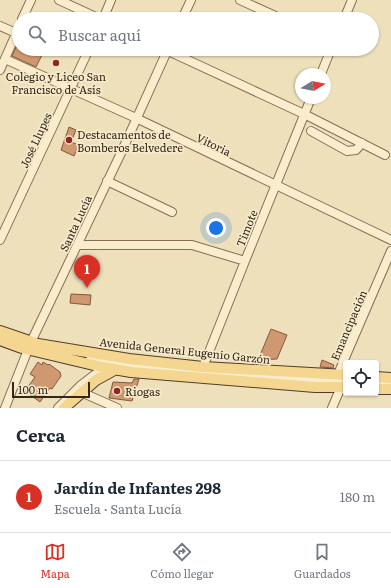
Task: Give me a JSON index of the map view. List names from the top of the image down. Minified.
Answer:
{"streets":{"main road":["Avenida General Eugenio Garzón"],"street":["José Llupes","Vitoria","Santa Lucía","Timote","Emancipación"]},"crossings":[["José Llupes","Vitoria"],["Vitoria","Santa Lucía"],["Vitoria","Timote"],["Santa Lucía","Avenida General Eugenio Garzón"],["Timote","Avenida General Eugenio Garzón"],["Emancipación","Avenida General Eugenio Garzón"]],"places":["Colegio y Liceo San Francisco de Asís","Destacamentos de Bomberos Belvedere","Riogas"],"scale_bar":"100 m","north":"right","page":{"search":"Buscar aquí","pins":"1","scale":"100 m","heading":"Cerca","list":[{"mark":"1","name":"Jardín de Infantes 298","note":"Escuela · Santa Lucía","value":"180 m"}],"nav":["Mapa","Cómo llegar","Guardados"]}}
